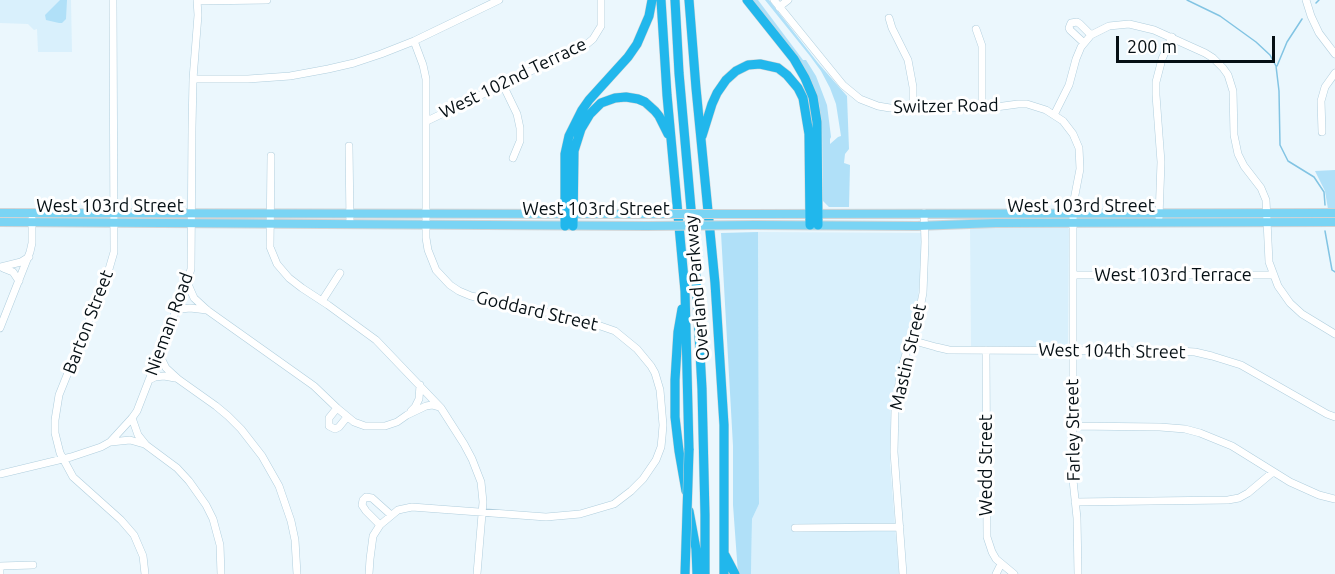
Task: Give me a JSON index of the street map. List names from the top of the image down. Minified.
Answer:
{"streets":{"highway":["Overland Parkway"],"main road":["West 103rd Street"],"street":["West 102nd Terrace","Switzer Road","West 103rd Terrace","Goddard Street","Barton Street","Nieman Road","West 104th Street","Mastin Street","Farley Street","Wedd Street"]},"crossings":[["West 102nd Terrace","Goddard Street"],["Switzer Road","West 103rd Street"],["Switzer Road","Farley Street"],["West 103rd Street","Goddard Street"],["West 103rd Street","Barton Street"],["West 103rd Street","Nieman Road"],["West 103rd Street","Mastin Street"],["West 103rd Street","Farley Street"],["West 103rd Terrace","Farley Street"],["Barton Street","Nieman Road"],["West 104th Street","Mastin Street"],["West 104th Street","Farley Street"],["West 104th Street","Wedd Street"]],"scale_bar":"200 m"}
